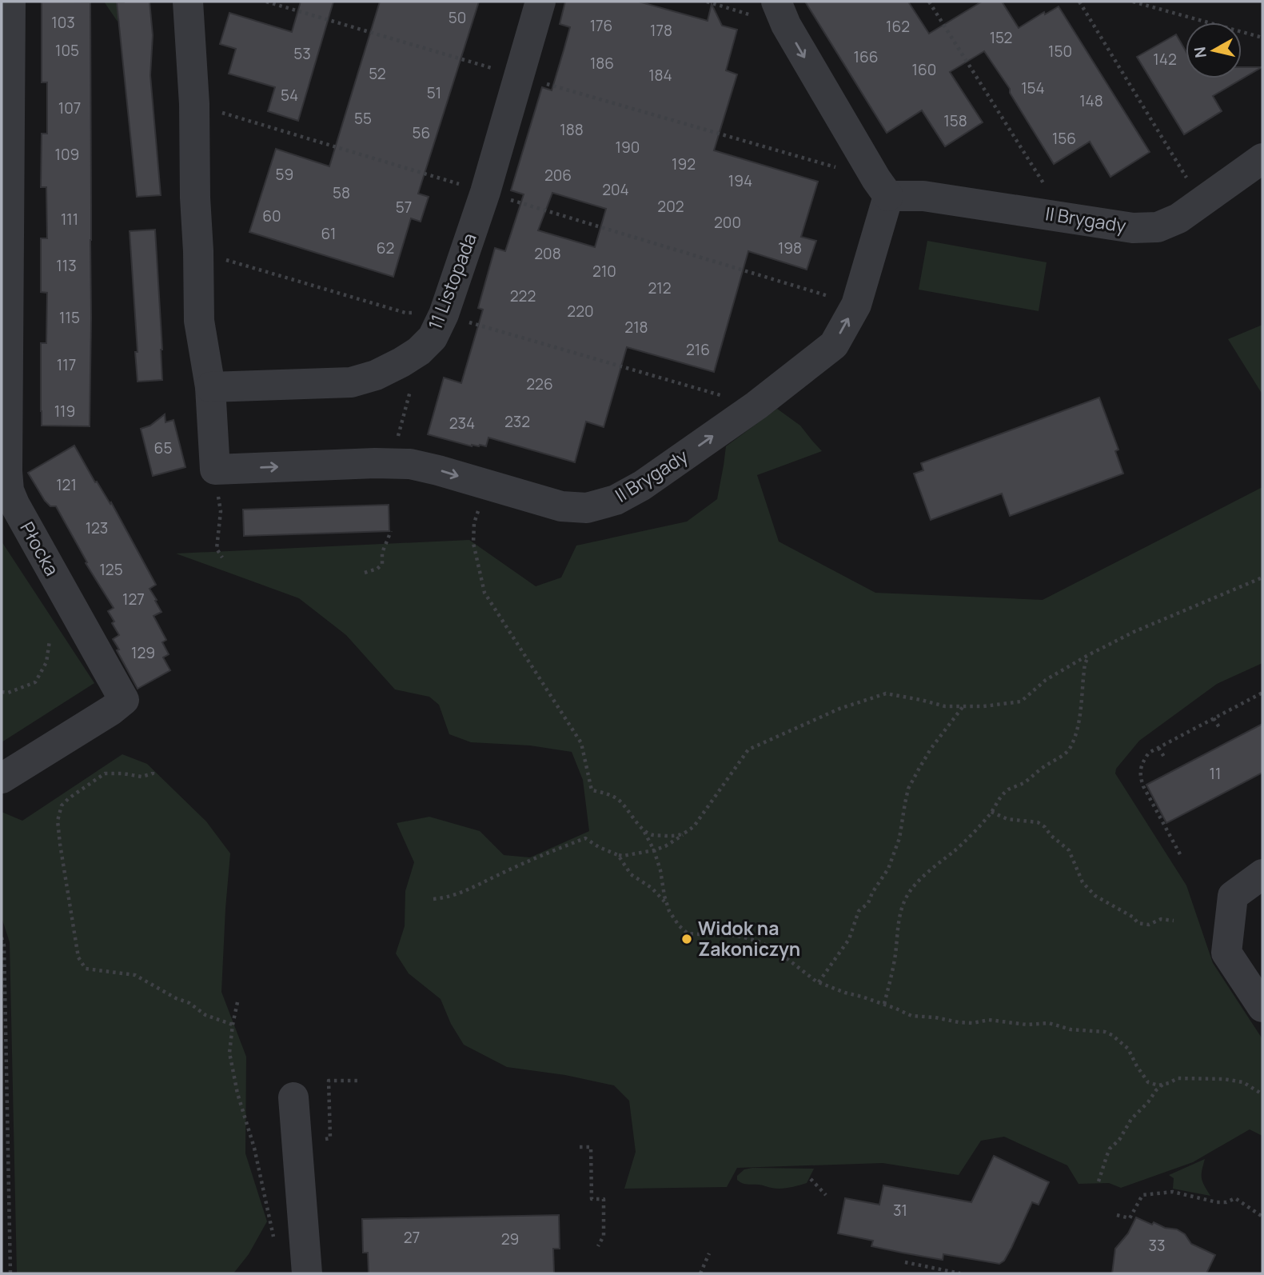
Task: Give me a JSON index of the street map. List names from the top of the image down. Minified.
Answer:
{"streets":{"street":["II Brygady","11 Listopada","Płocka"]},"one_way":["II Brygady"],"places":["Widok na Zakoniczyn"],"house_numbers":["50","103","176","162","178","152","105","150","53","166","142","186","160","52","184","154","51","54","148","107","55","158","188","56","156","190","109","192","59","206","194","204","58","202","57","60","111","200","61","62","198","208","113","210","212","222","220","115","218","216","117","226","119","232","234","65","121","123","125","127","129","11","31","27","29","33"],"north":"left"}
